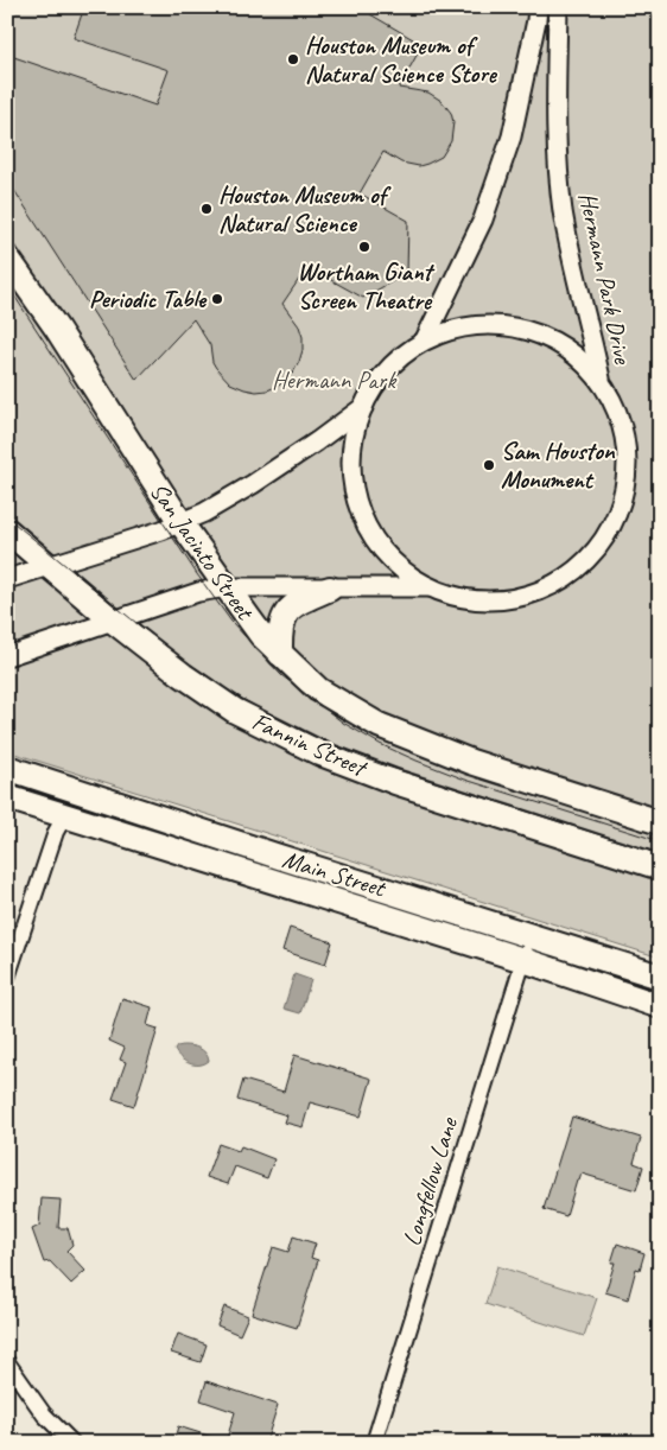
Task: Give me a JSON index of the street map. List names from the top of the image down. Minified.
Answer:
{"streets":{"main road":["San Jacinto Street","Fannin Street","Main Street"],"street":["Hermann Park Drive","Longfellow Lane"]},"crossings":[["Main Street","Longfellow Lane"]],"parks":["Hermann Park"],"places":["Houston Museum of Natural Science Store","Houston Museum of Natural Science","Wortham Giant Screen Theatre","Periodic Table","Sam Houston Monument"]}
